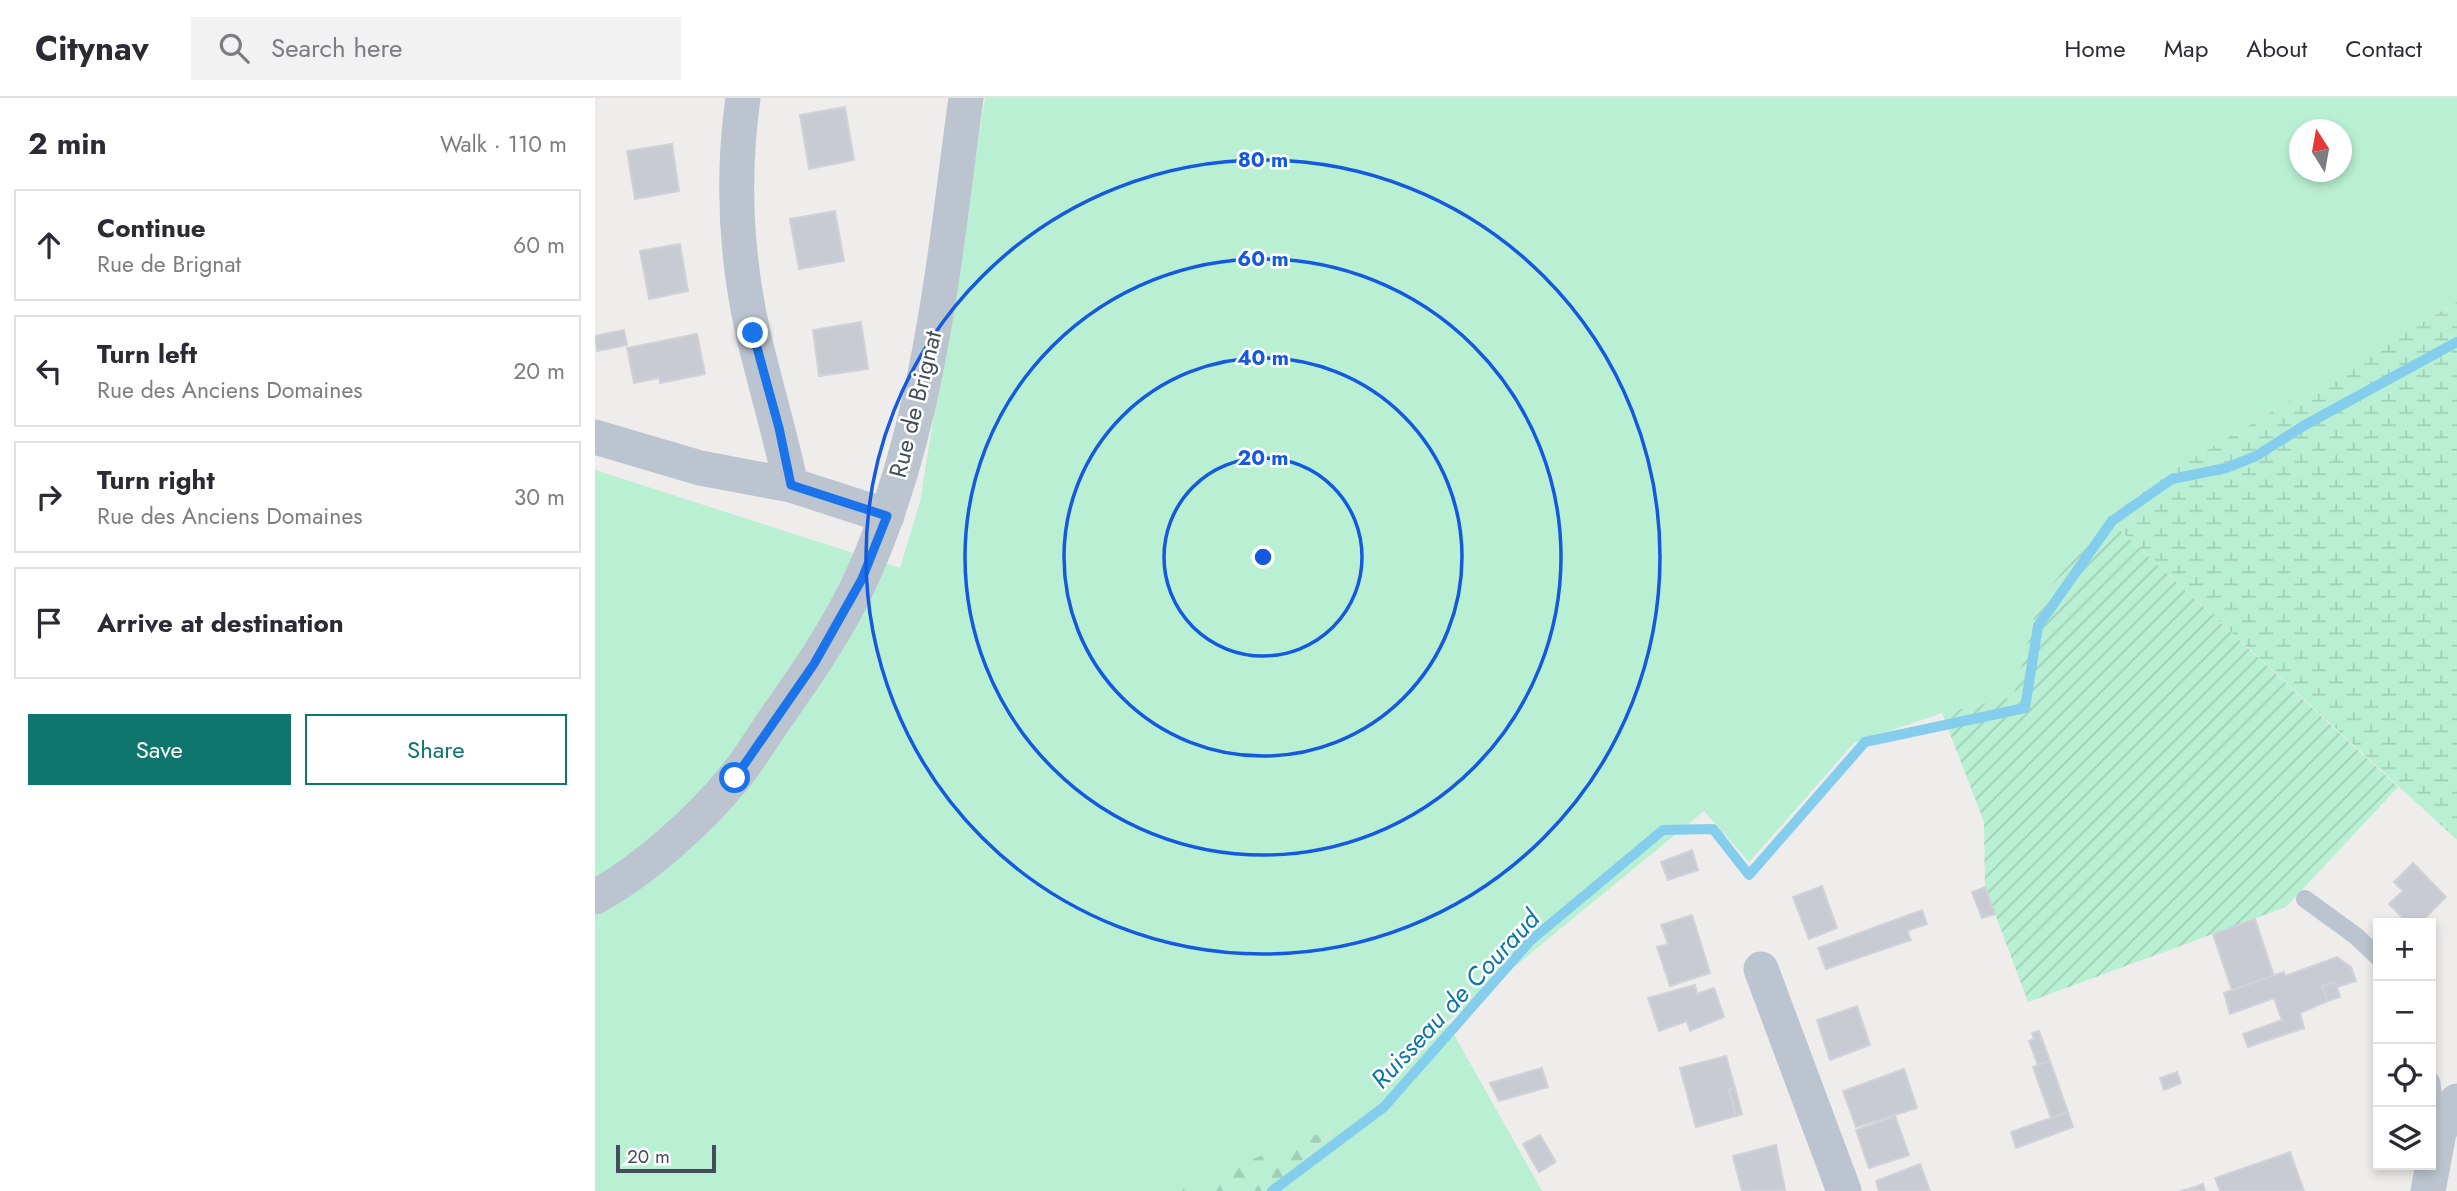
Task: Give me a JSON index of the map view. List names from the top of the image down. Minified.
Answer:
{"streets":{"street":["Rue de Brignat"]},"water":["Ruisseau de Couraud"],"scale_bar":"20 m","north":"top","page":{"header":"Citynav","search":"Search here","nav":["Home","Map","About","Contact"],"heading":["2 min","Walk · 110 m"],"list":[["Continue","Rue de Brignat","60 m"],["Turn left","Rue des Anciens Domaines","20 m"],["Turn right","Rue des Anciens Domaines","30 m"],"Arrive at destination"],"buttons":["Save","Share"],"map_buttons":["+","−"],"scale":"20 m"},"rings":["80 m","60 m","40 m","20 m"]}
